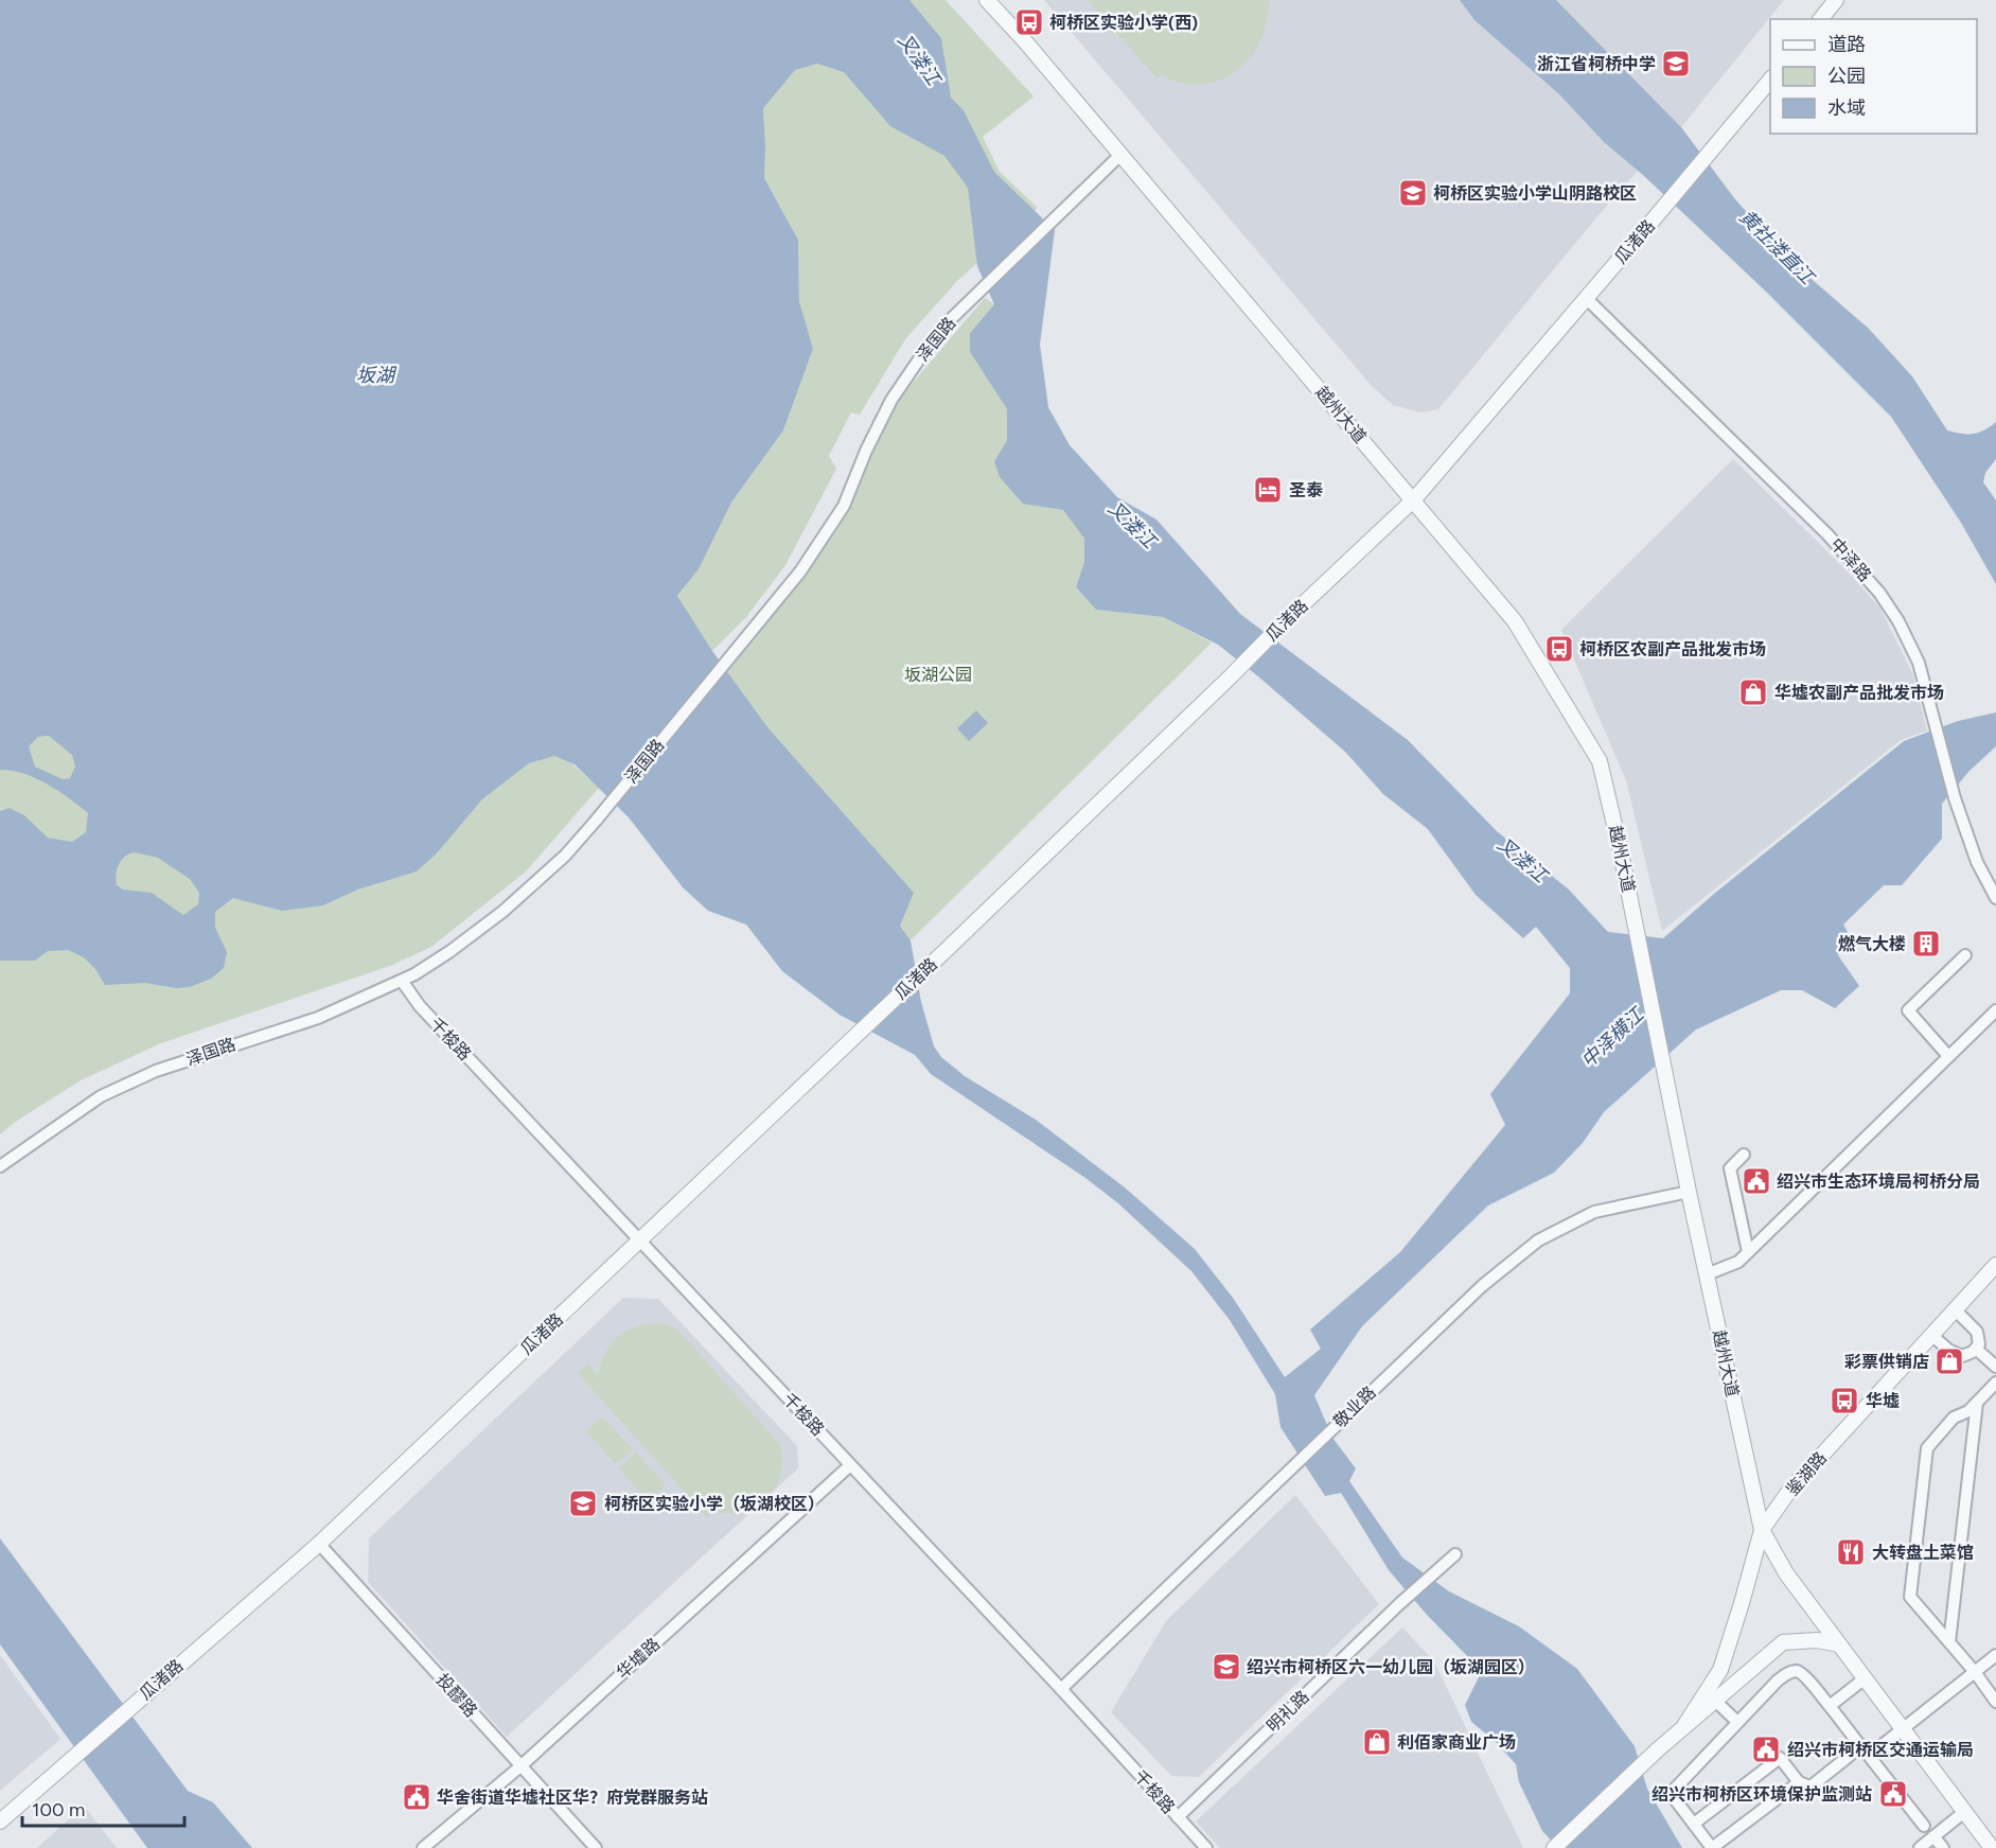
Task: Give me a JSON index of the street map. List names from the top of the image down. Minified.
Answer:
{"streets":{"street":["瓜渚路","泽国路","越州大道","中泽路","千梭路","敬业路","鉴湖路","华墟路","投醪路","明礼路"]},"crossings":[["瓜渚路","越州大道"],["瓜渚路","中泽路"],["瓜渚路","千梭路"],["瓜渚路","投醪路"],["泽国路","越州大道"],["泽国路","千梭路"],["越州大道","敬业路"],["越州大道","鉴湖路"],["千梭路","敬业路"],["千梭路","华墟路"],["千梭路","明礼路"],["华墟路","投醪路"]],"water":["叉溇江","黄社溇直江","坂湖","中泽横江"],"parks":["坂湖公园"],"places":{"bus stop":["柯桥区实验小学(西)","柯桥区农副产品批发市场","华墟"],"school or university":["浙江省柯桥中学","柯桥区实验小学山阴路校区","柯桥区实验小学（坂湖校区）","绍兴市柯桥区六一幼儿园（坂湖园区）"],"hotel":["圣泰"],"shop":["华墟农副产品批发市场","彩票供销店","利佰家商业广场"],"building":["燃气大楼"],"public building":["绍兴市生态环境局柯桥分局","绍兴市柯桥区交通运输局","绍兴市柯桥区环境保护监测站","华舍街道华墟社区华？府党群服务站"],"restaurant":["大转盘土菜馆"]},"legend":["道路","公园","水域"],"scale_bar":"100 m"}
